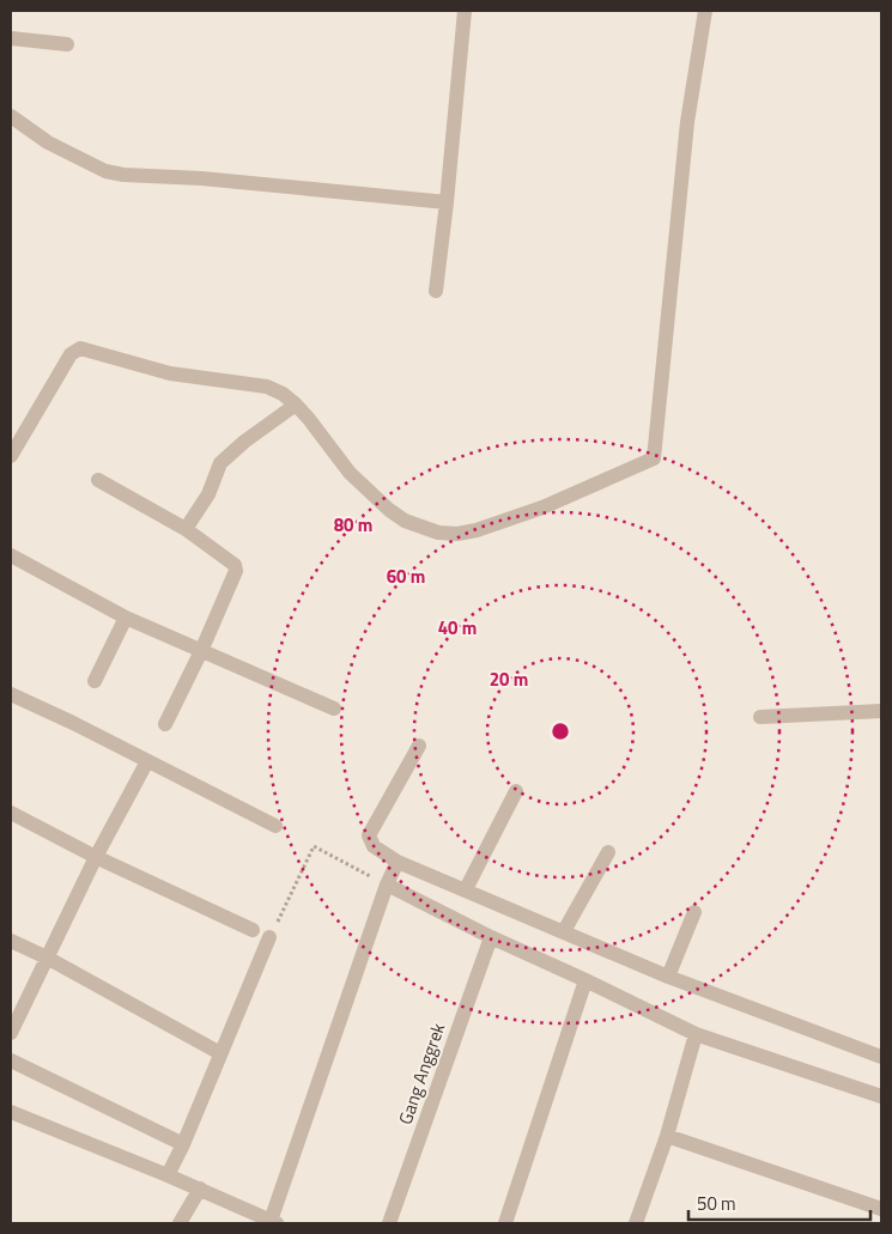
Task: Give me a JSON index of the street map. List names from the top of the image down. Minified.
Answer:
{"streets":{"street":["Gang Anggrek"]},"scale_bar":"50 m","rings":["80 m","60 m","40 m","20 m"]}
